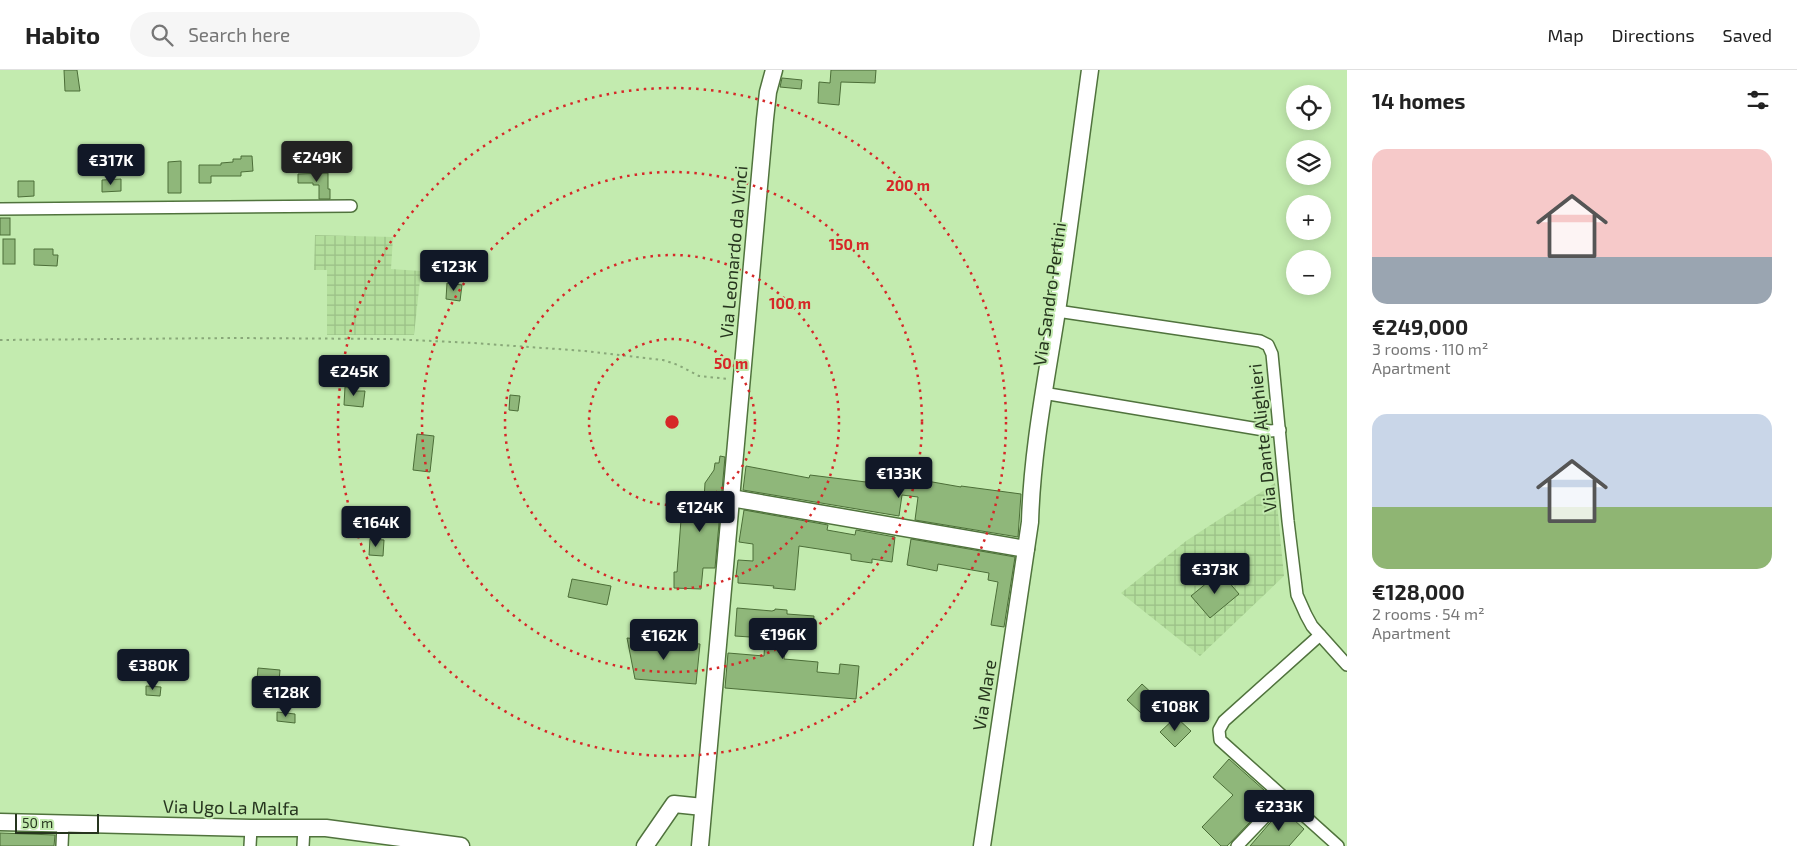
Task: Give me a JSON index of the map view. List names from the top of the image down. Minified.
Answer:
{"streets":{"street":["Via Leonardo da Vinci","Via Sandro Pertini","Via Dante Alighieri","Via Mare","Via Ugo La Malfa"]},"crossings":[["Via Sandro Pertini","Via Dante Alighieri"],["Via Sandro Pertini","Via Mare"]],"scale_bar":"50 m","page":{"header":"Habito","search":"Search here","nav":["Map","Directions","Saved"],"heading":"14 homes","map_buttons":["+","−"],"list":[{"name":"€249,000","note":"3 rooms · 110 m² · Apartment"},{"name":"€128,000","note":"2 rooms · 54 m² · Apartment"}],"price":["€249K","€317K","€123K","€245K","€133K","€124K","€164K","€373K","€196K","€162K","€380K","€128K","€108K","€233K"],"scale":"50 m"},"rings":["200 m","150 m","100 m","50 m"]}
